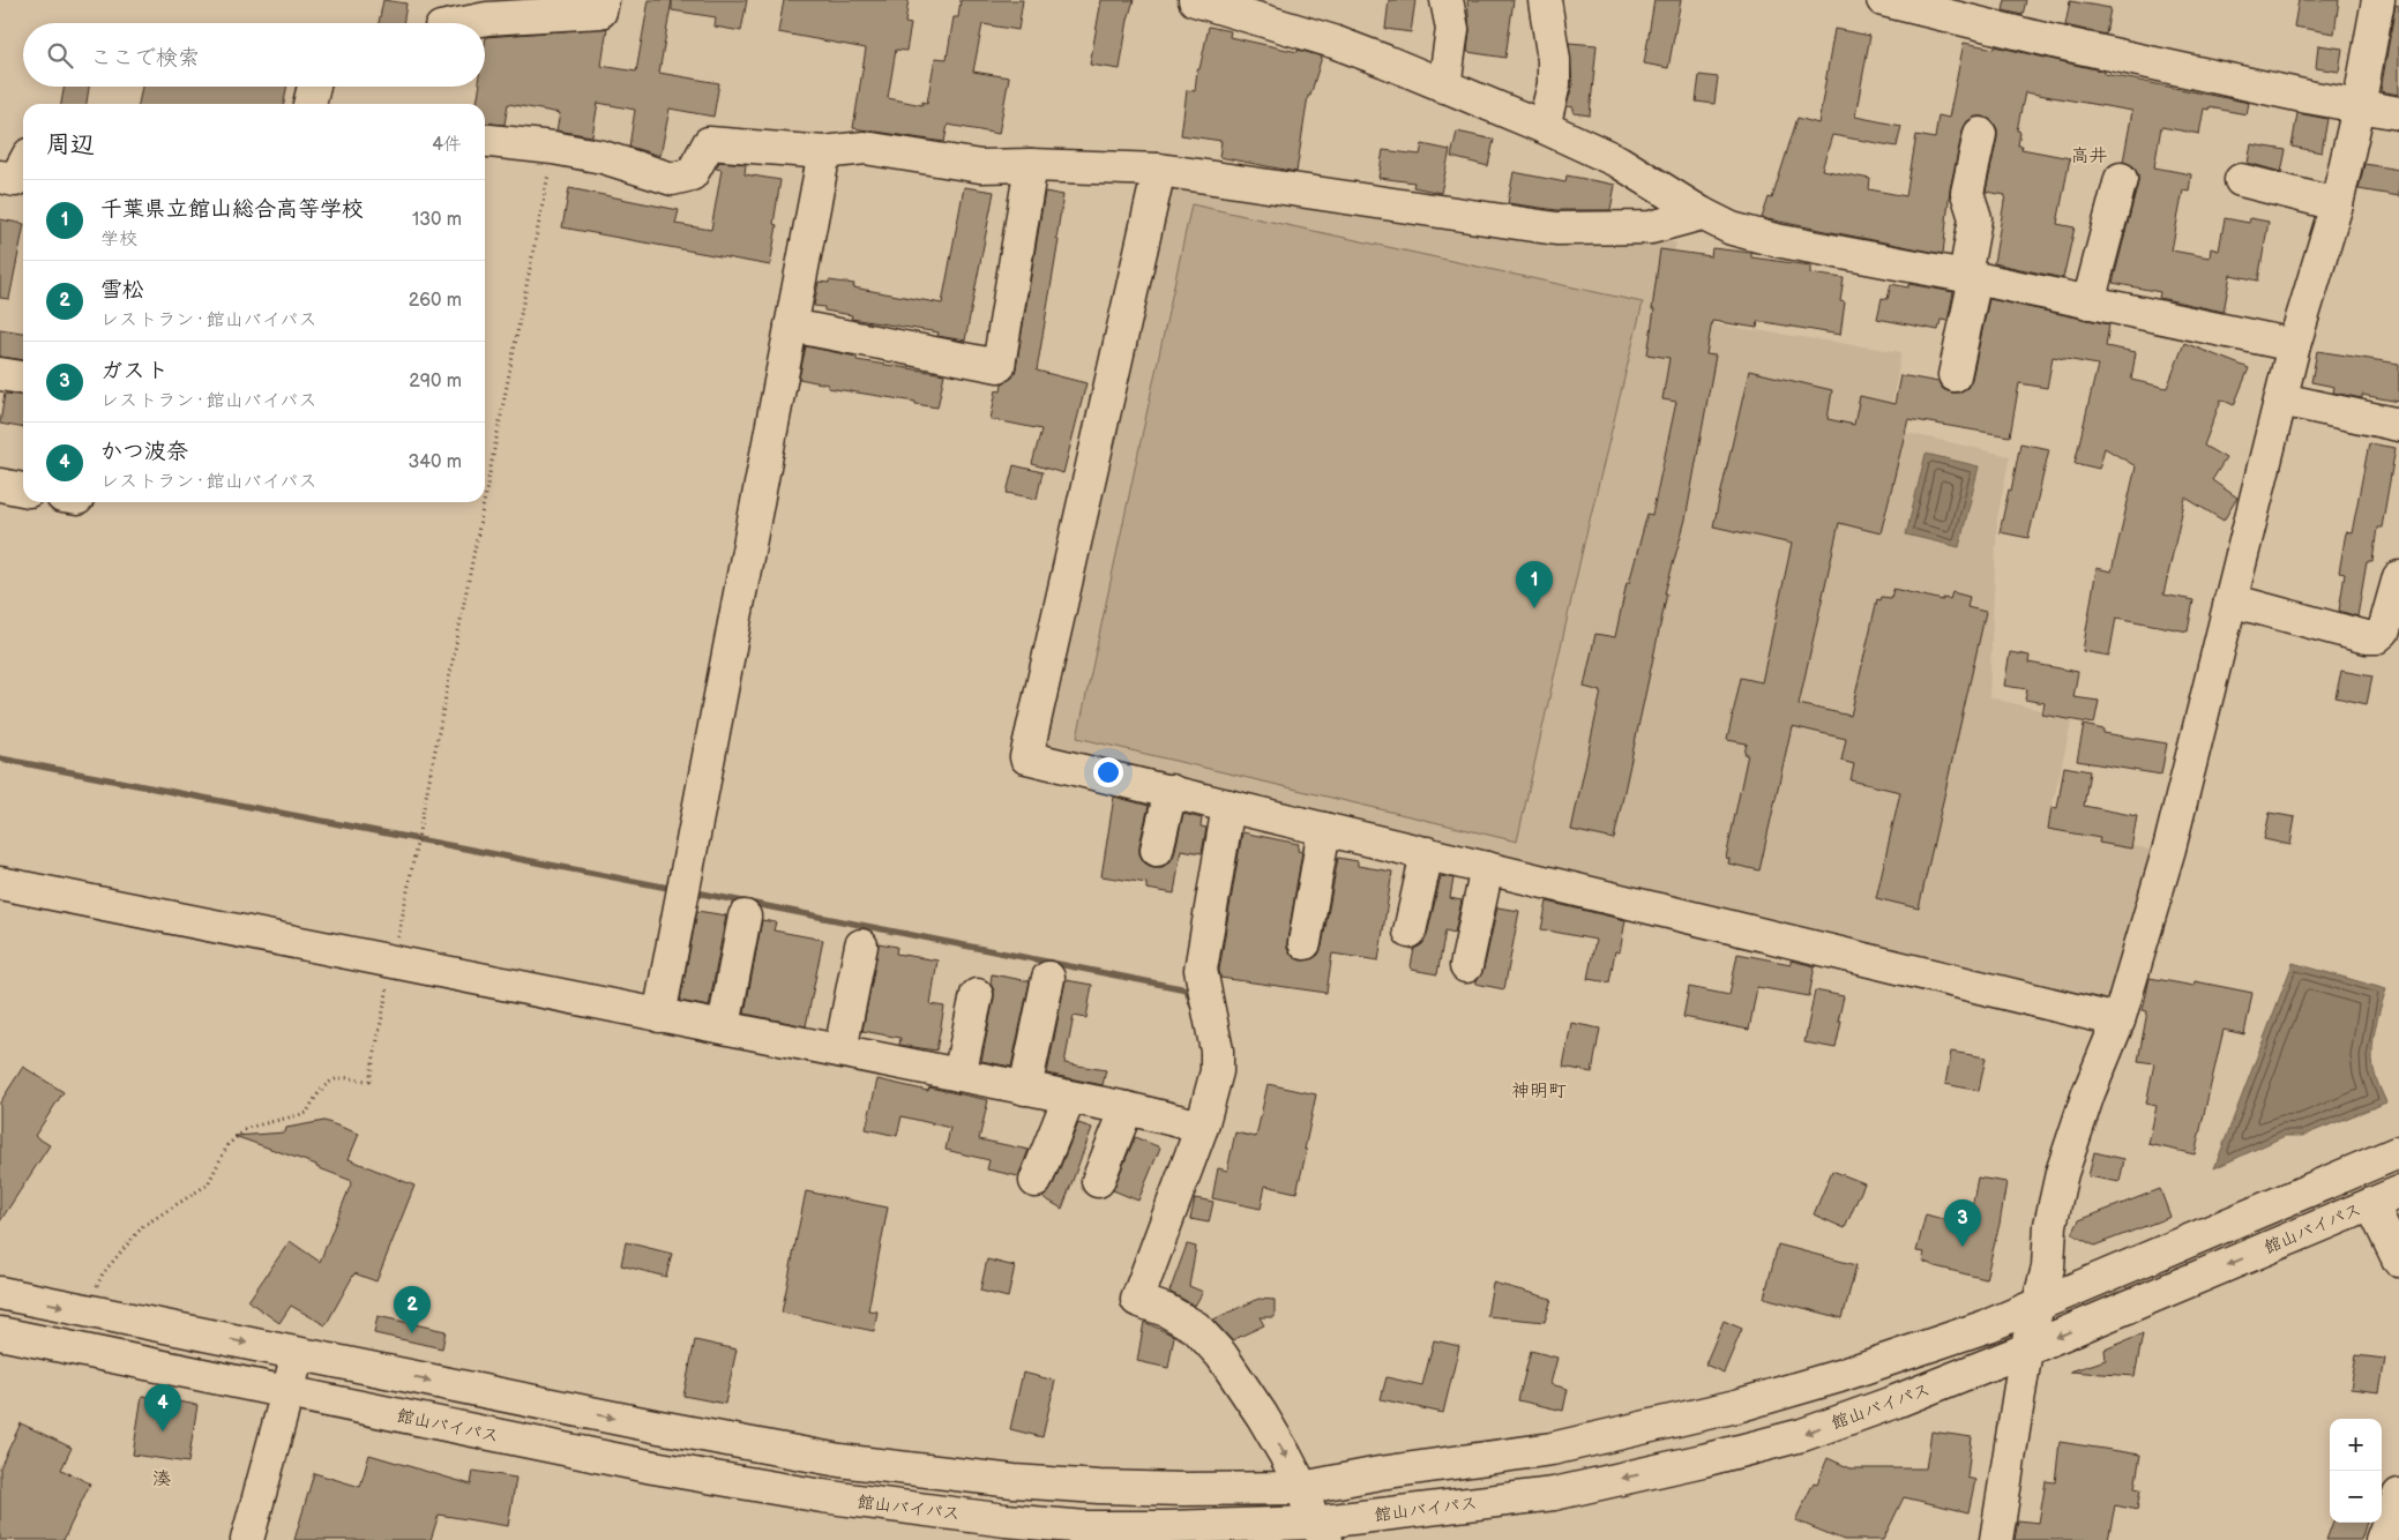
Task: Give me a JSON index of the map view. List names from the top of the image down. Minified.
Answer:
{"streets":{"main road":["館山バイパス"]},"districts":["高井","神明町","湊"],"page":{"search":"ここで検索","heading":["周辺","4件"],"list":[{"mark":"1","name":"千葉県立館山総合高等学校","note":"学校","value":"130 m"},{"mark":"2","name":"雪松","note":"レストラン · 館山バイパス","value":"260 m"},{"mark":"3","name":"ガスト","note":"レストラン · 館山バイパス","value":"290 m"},{"mark":"4","name":"かつ波奈","note":"レストラン · 館山バイパス","value":"340 m"}],"pins":["1","3","2","4"],"map_buttons":["+","−"]}}
